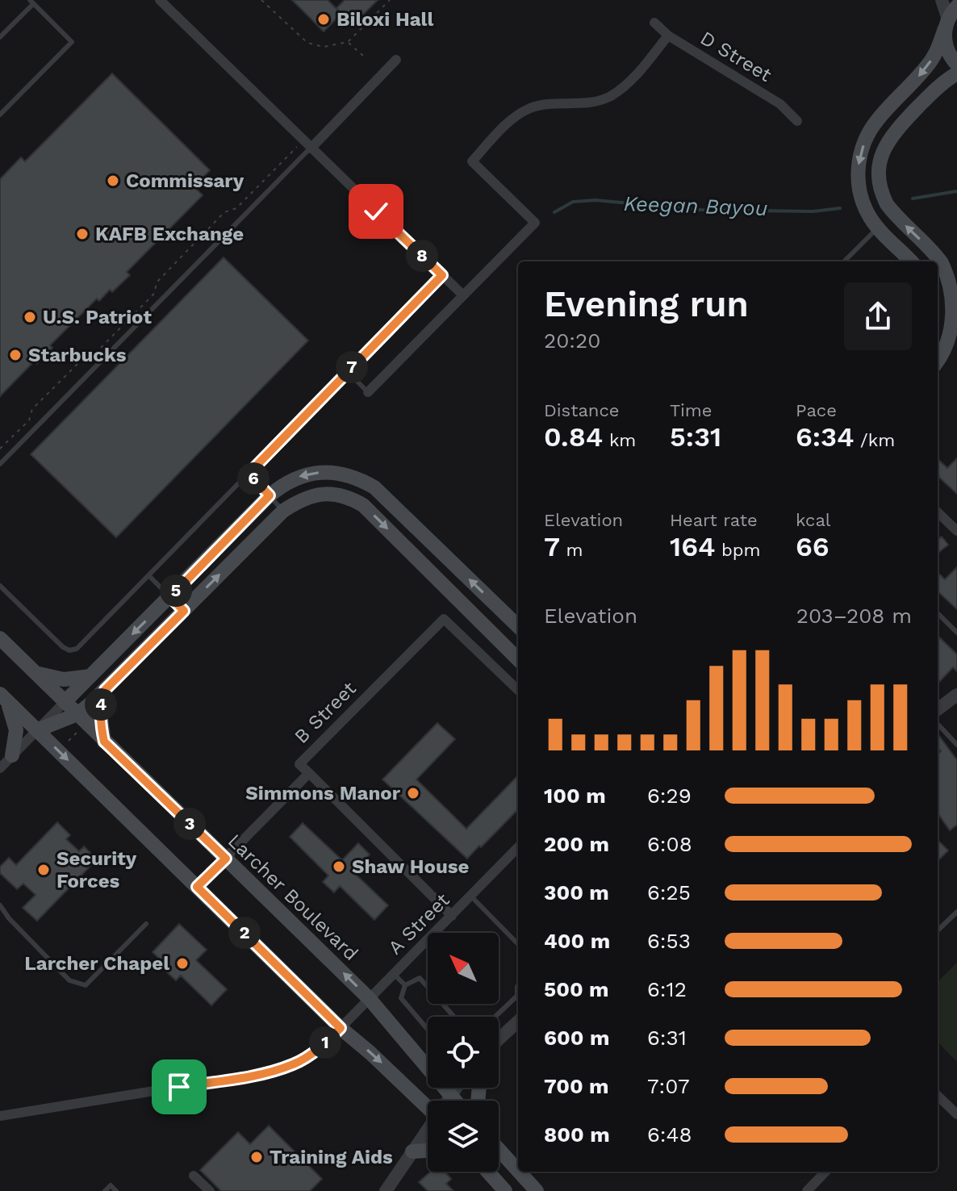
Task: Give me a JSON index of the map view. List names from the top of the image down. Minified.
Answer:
{"streets":{"main road":["Larcher Boulevard"],"street":["D Street","B Street","A Street"]},"crossings":[["B Street","Larcher Boulevard"],["Larcher Boulevard","A Street"]],"water":["Keegan Bayou"],"places":["Biloxi Hall","Commissary","KAFB Exchange","U.S. Patriot","Starbucks","Simmons Manor","Shaw House","Security Forces","Larcher Chapel","Training Aids"],"north":"top left","page":{"pins":["8","7","6","5","4","3","2","1"],"heading":["Evening run","20:20"],"stats":[["Distance","0.84 km"],["Time","5:31"],["Pace","6:34 /km"],["Elevation","7 m"],["Heart rate","164 bpm"],["kcal","66"]],"chart":["Elevation","203–208 m"],"list":[{"name":"100 m","note":"6:29"},{"name":"200 m","note":"6:08"},{"name":"300 m","note":"6:25"},{"name":"400 m","note":"6:53"},{"name":"500 m","note":"6:12"},{"name":"600 m","note":"6:31"},{"name":"700 m","note":"7:07"},{"name":"800 m","note":"6:48"}]}}
